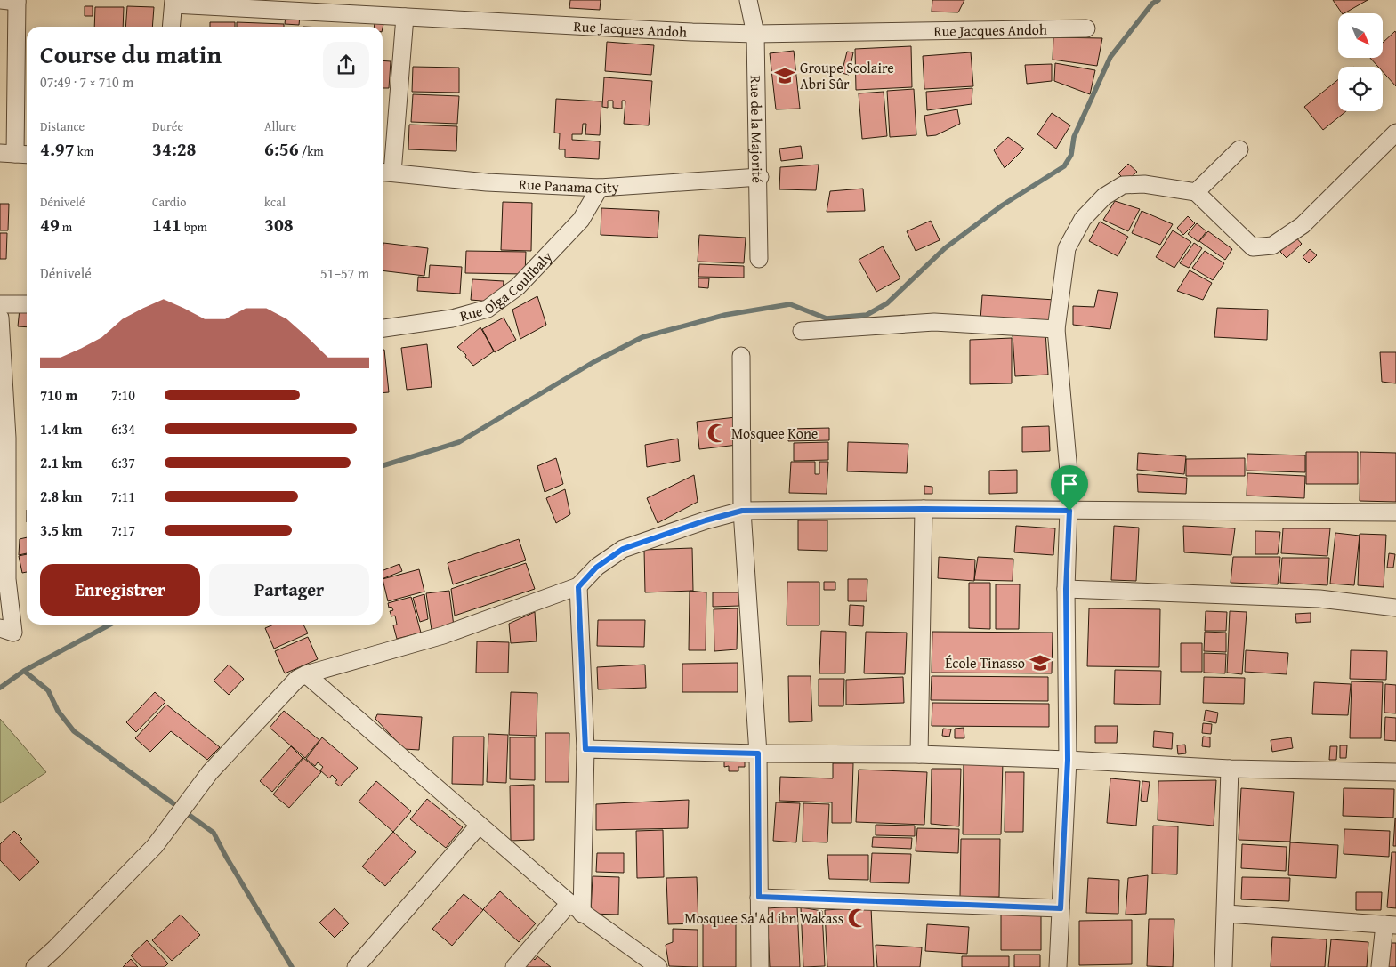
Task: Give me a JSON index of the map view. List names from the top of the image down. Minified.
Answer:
{"streets":{"street":["Rue Jacques Andoh","Rue de la Majorité","Rue Panama City","Rue Olga Coulibaly"]},"crossings":[["Rue Jacques Andoh","Rue de la Majorité"],["Rue de la Majorité","Rue Panama City"],["Rue Panama City","Rue Olga Coulibaly"]],"places":{"school or university":["Groupe Scolaire Abri Sûr","École Tinasso"],"mosque":["Mosquee Kone","Mosquee Sa'Ad ibn Wakass"]},"north":"bottom right","page":{"heading":["Course du matin","07:49 · 7 × 710 m"],"stats":[["Distance","4.97 km"],["Durée","34:28"],["Allure","6:56 /km"],["Dénivelé","49 m"],["Cardio","141 bpm"],["kcal","308"]],"chart":["Dénivelé","51–57 m"],"list":[{"name":"710 m","note":"7:10"},{"name":"1.4 km","note":"6:34"},{"name":"2.1 km","note":"6:37"},{"name":"2.8 km","note":"7:11"},{"name":"3.5 km","note":"7:17"}],"buttons":["Enregistrer","Partager"]}}
